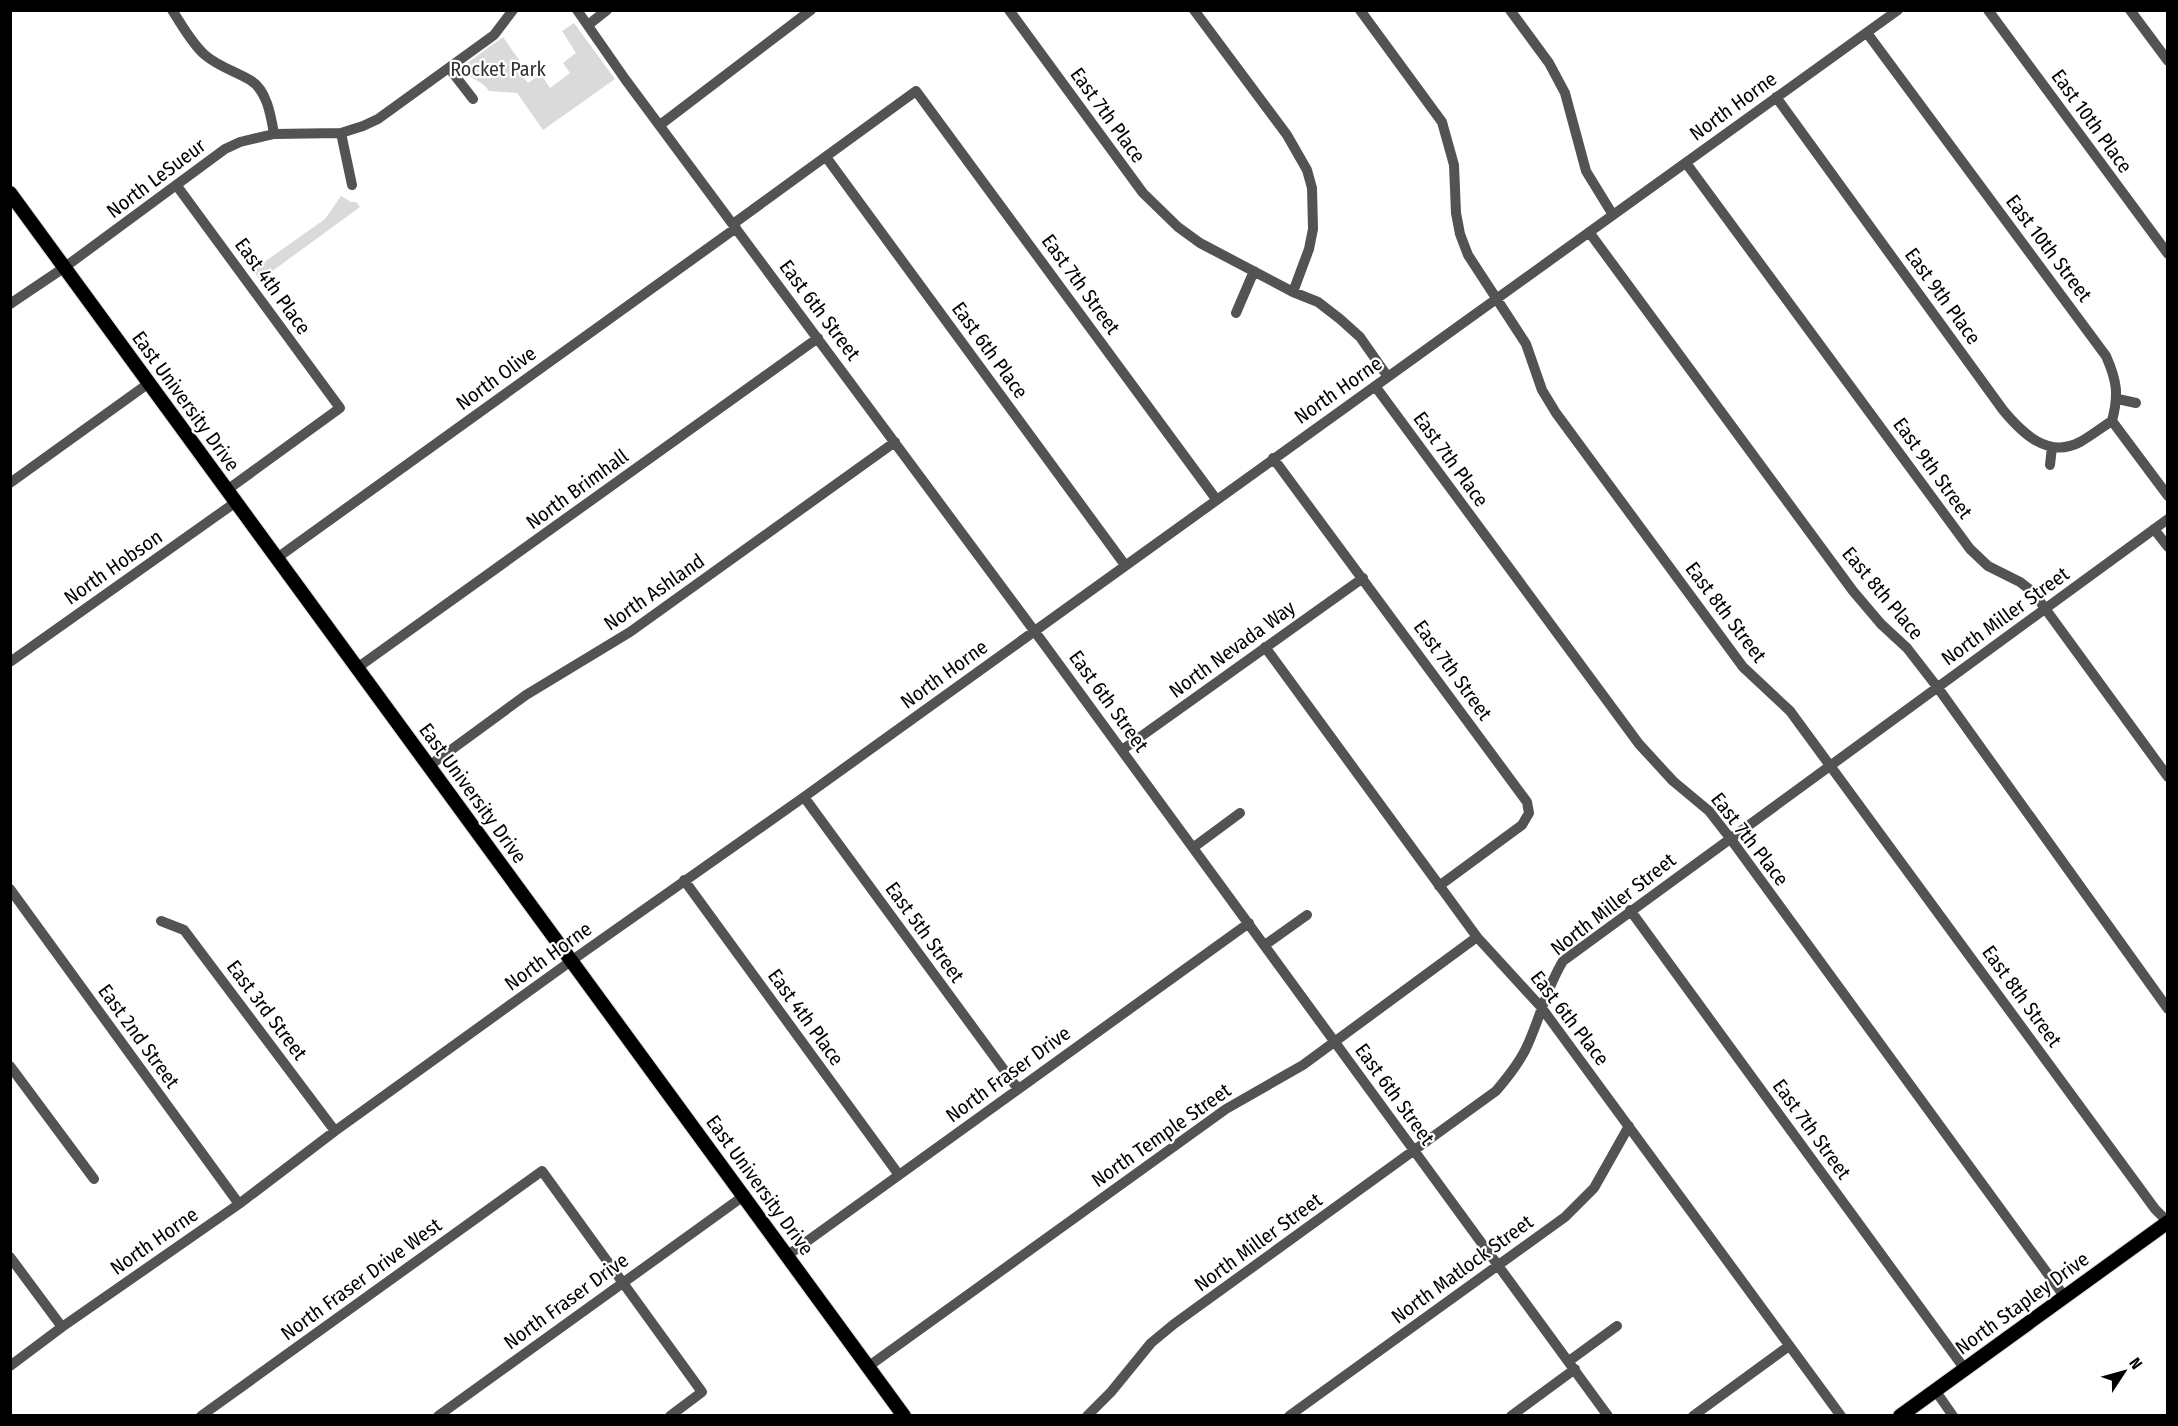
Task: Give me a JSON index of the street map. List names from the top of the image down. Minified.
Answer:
{"streets":{"main road":["East University Drive","North Stapley Drive"],"street":["North Horne","East 7th Place","East 10th Place","North LeSueur","East 10th Street","East 7th Street","East 4th Place","East 9th Place","East 6th Street","East 6th Place","North Olive","East 9th Street","North Brimhall","North Hobson","North Ashland","East 8th Place","East 8th Street","North Miller Street","North Nevada Way","East 5th Street","East 3rd Street","East 2nd Street","North Fraser Drive","North Temple Street","North Matlock Street","North Fraser Drive West"]},"crossings":[["North Horne","East 7th Place"],["North Horne","East 10th Street"],["North Horne","East 7th Street"],["North Horne","East 4th Place"],["North Horne","East 9th Place"],["North Horne","East 6th Street"],["North Horne","East 6th Place"],["North Horne","East University Drive"],["North Horne","East 9th Street"],["North Horne","East 8th Place"],["North Horne","East 8th Street"],["North Horne","East 5th Street"],["North Horne","East 3rd Street"],["North Horne","East 2nd Street"],["East 7th Place","North Miller Street"],["East 7th Place","North Stapley Drive"],["North LeSueur","East 4th Place"],["North LeSueur","East University Drive"],["East 7th Street","East 6th Place"],["East 7th Street","North Olive"],["East 7th Street","North Miller Street"],["East 7th Street","North Nevada Way"],["East 7th Street","North Stapley Drive"],["East 4th Place","East University Drive"],["East 4th Place","North Fraser Drive"],["East 6th Street","North Olive"],["East 6th Street","North Brimhall"],["East 6th Street","North Ashland"],["East 6th Street","North Miller Street"],["East 6th Street","North Nevada Way"],["East 6th Street","North Fraser Drive"],["East 6th Street","North Temple Street"],["East 6th Street","North Matlock Street"],["East 6th Place","North Olive"],["East 6th Place","North Miller Street"],["East 6th Place","North Nevada Way"],["East 6th Place","North Temple Street"],["East 6th Place","North Matlock Street"],["North Olive","East University Drive"],["East University Drive","North Brimhall"],["East University Drive","North Hobson"],["East University Drive","North Ashland"],["East University Drive","North Fraser Drive"],["East University Drive","North Temple Street"],["East 9th Street","North Miller Street"],["East 8th Place","North Miller Street"],["East 8th Street","North Miller Street"],["East 8th Street","North Stapley Drive"],["East 5th Street","North Fraser Drive"],["North Fraser Drive","North Fraser Drive West"]],"parks":["Rocket Park"],"north":"top right"}
